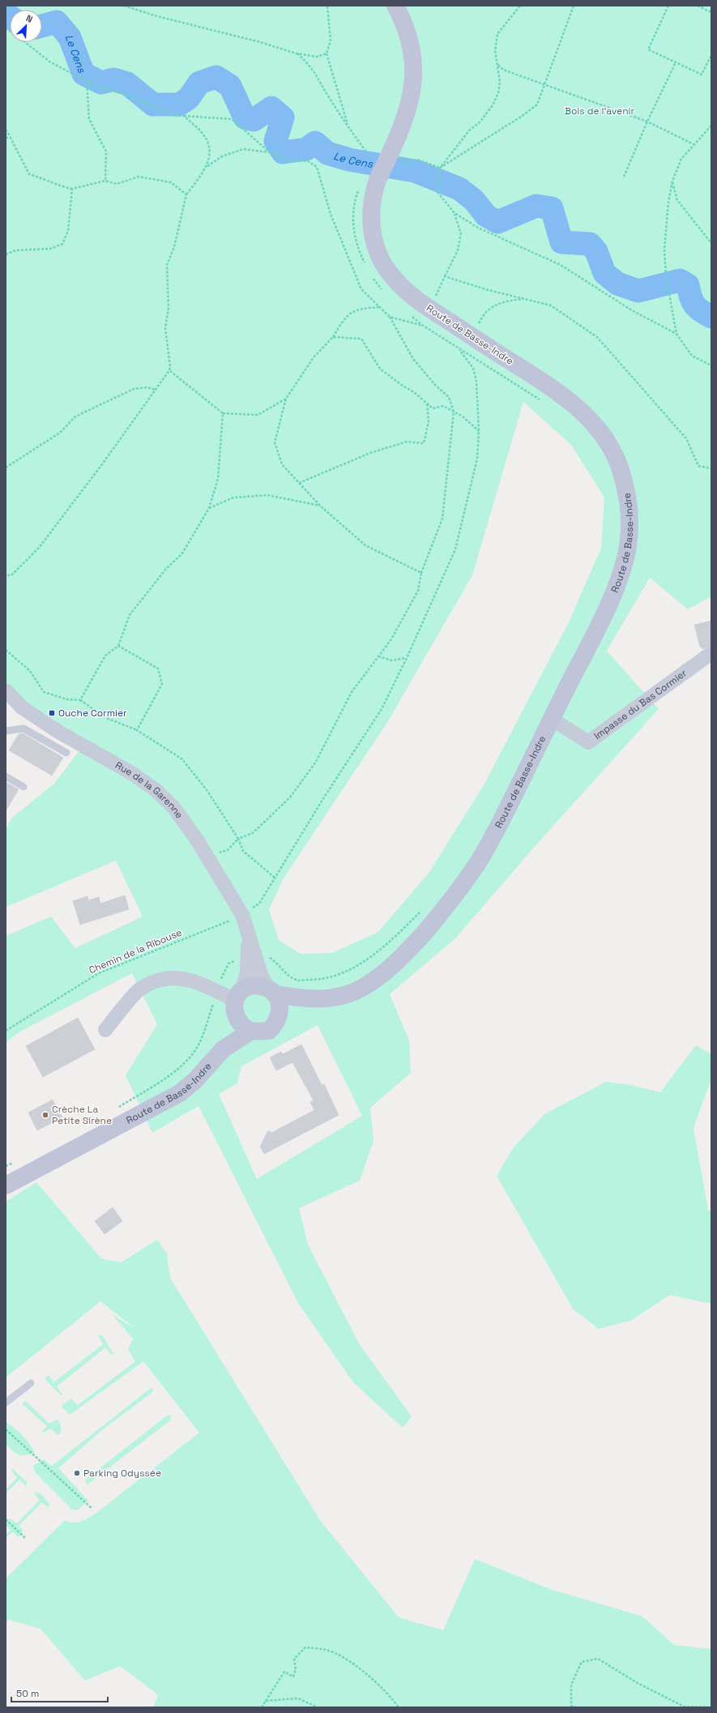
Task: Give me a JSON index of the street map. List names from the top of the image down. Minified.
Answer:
{"streets":{"main road":["Route de Basse-Indre"],"street":["Impasse du Bas Cormier","Rue de la Garenne"],"path":["Chemin de la Ribouse"]},"crossings":[["Route de Basse-Indre","Impasse du Bas Cormier"],["Route de Basse-Indre","Rue de la Garenne"],["Rue de la Garenne","Chemin de la Ribouse"]],"water":["Le Cens"],"parks":["Bois de l'avenir"],"places":{"transit":["Ouche Cormier"],"other":["Crèche La Petite Sirène","Parking Odyssée"]},"scale_bar":"50 m","north":"top right"}
